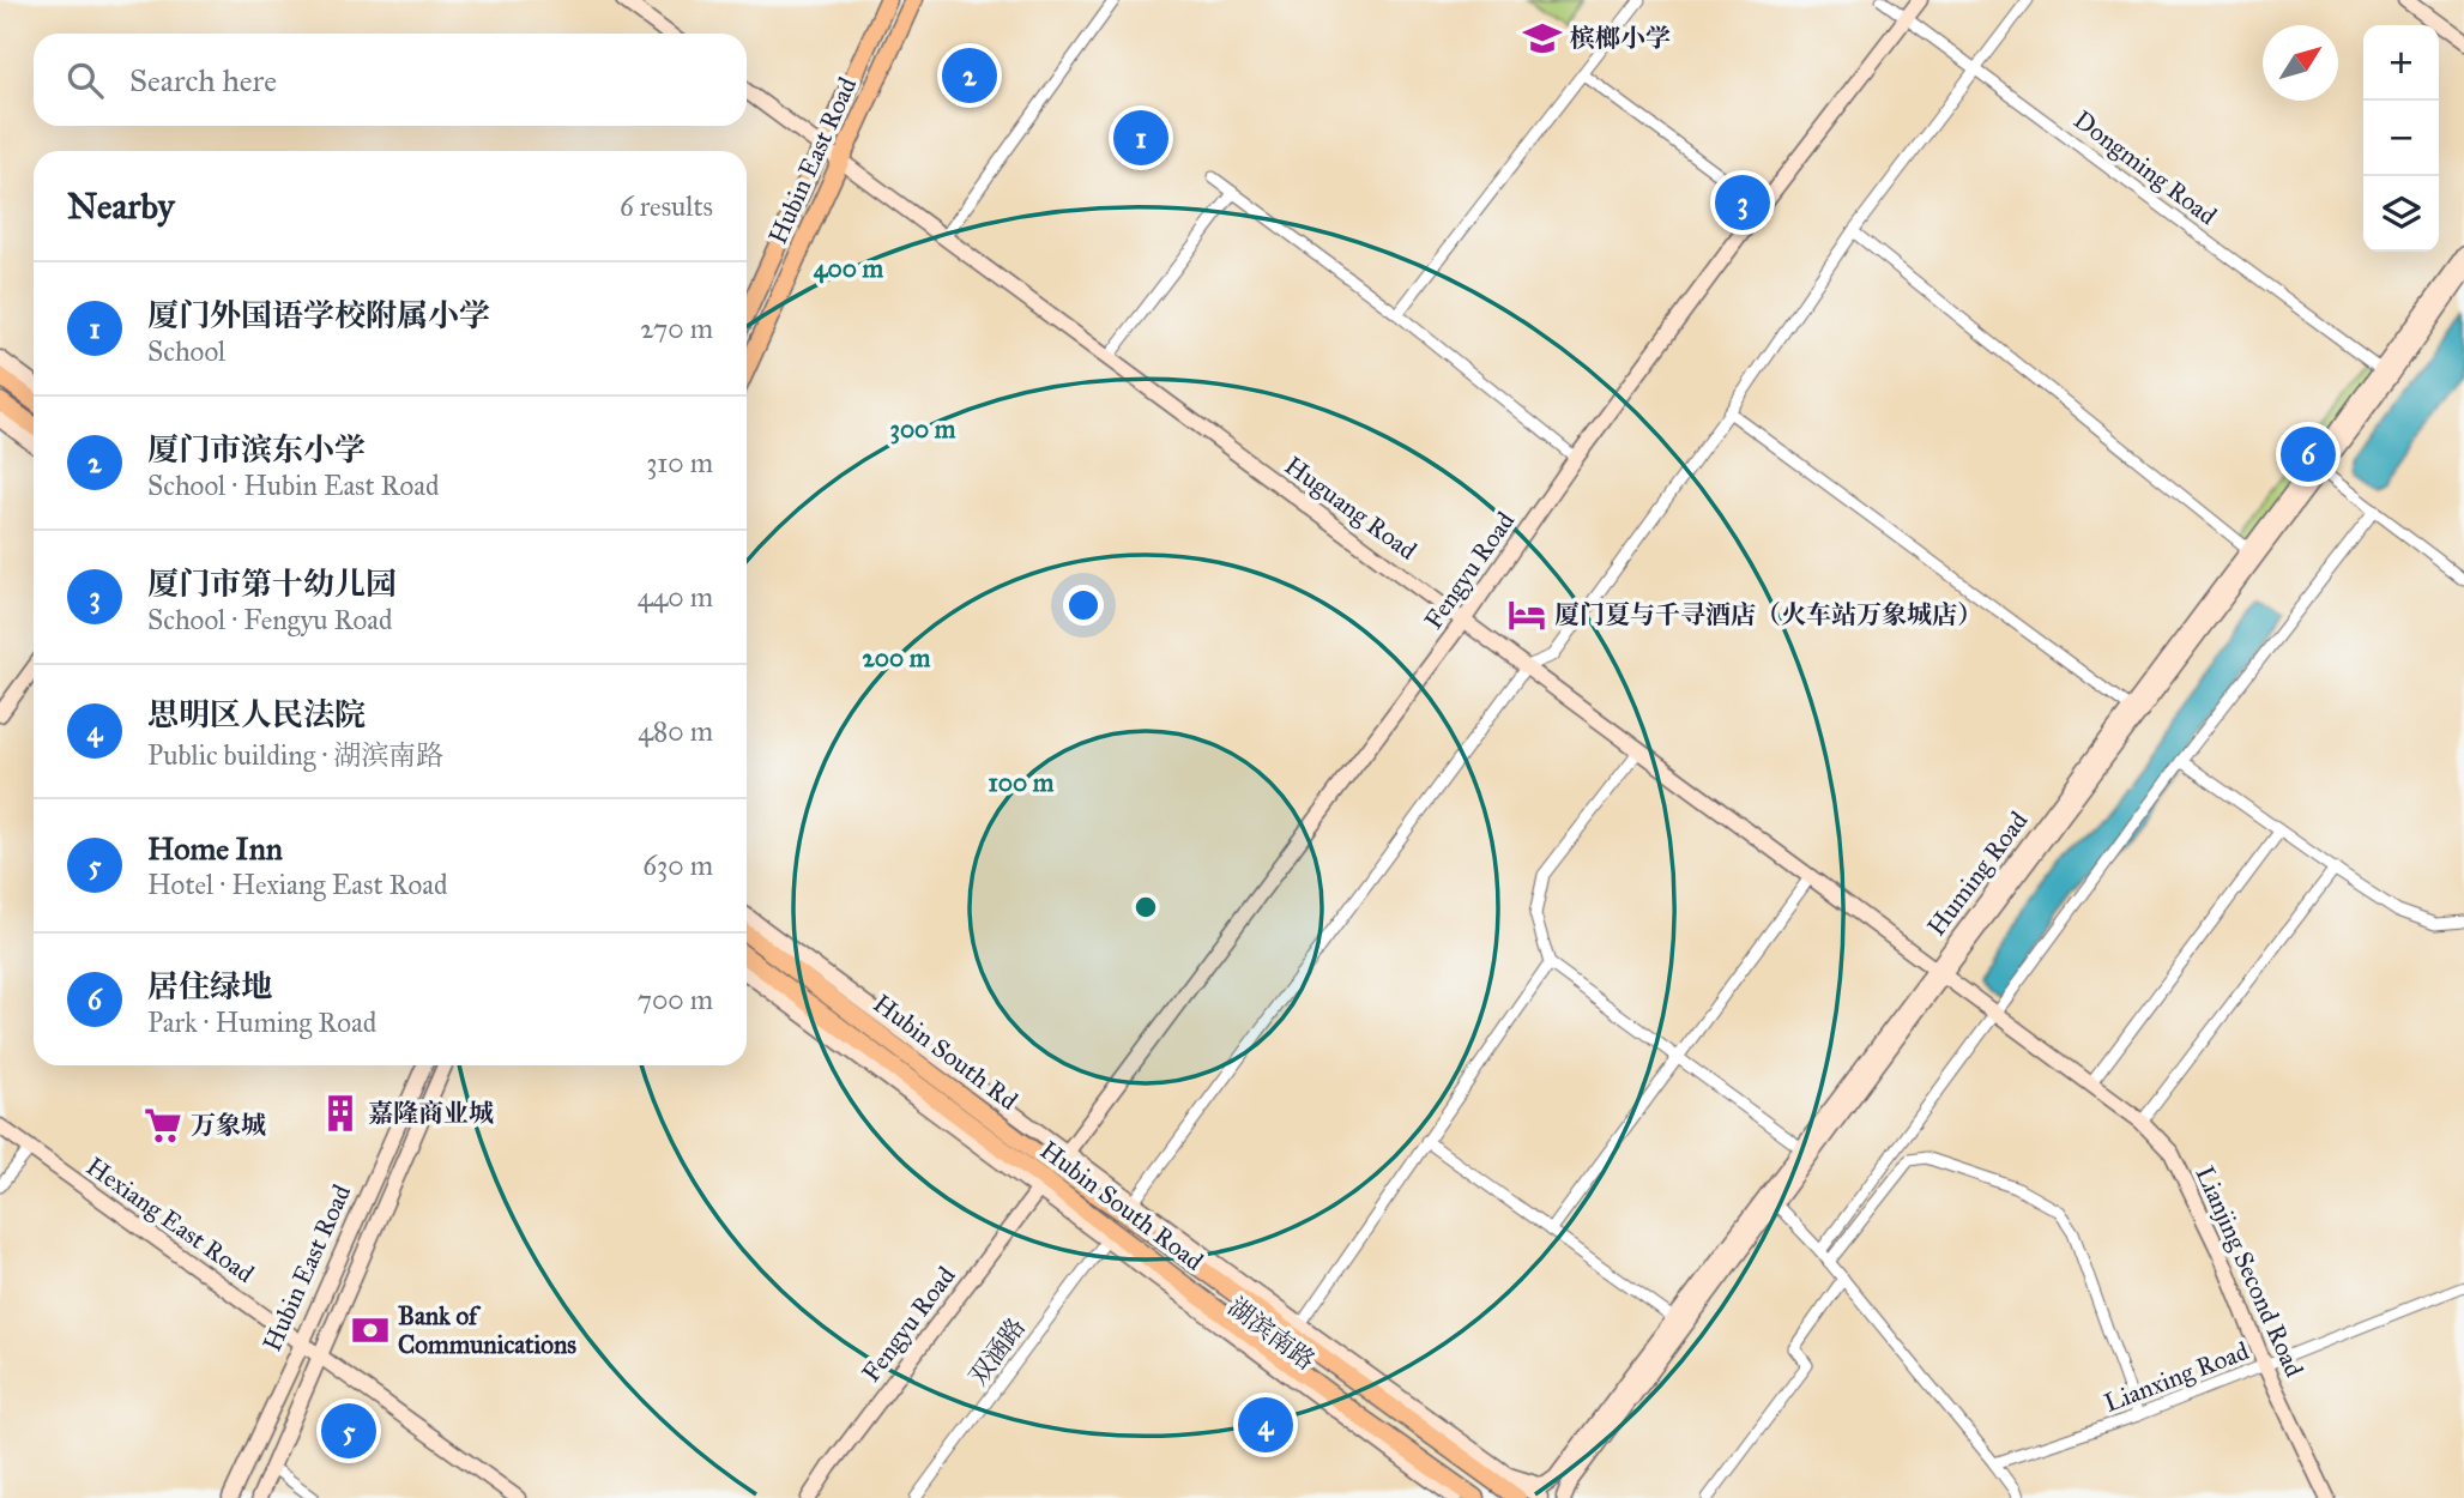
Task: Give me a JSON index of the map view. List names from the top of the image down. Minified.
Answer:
{"streets":{"main road":["Hubin East Road","Hubin South Rd","Hubin South Road"],"street":["Dongming Road","Huguang Road","Fengyu Road","Huming Road","Hexiang East Road","Lianjing Second Road","湖滨南路","双涵路","Lianxing Road"]},"crossings":[["Hubin East Road","Huguang Road"],["Hubin East Road","Hexiang East Road"],["Dongming Road","Fengyu Road"],["Dongming Road","Huming Road"],["Huguang Road","Fengyu Road"],["Huguang Road","Huming Road"],["Huguang Road","Lianjing Second Road"],["Fengyu Road","Hubin South Rd"],["Fengyu Road","Hubin South Road"],["Huming Road","Lianjing Second Road"],["Hubin South Rd","Hubin South Road"],["Hubin South Road","湖滨南路"],["Hubin South Road","双涵路"],["Lianjing Second Road","Lianxing Road"],["湖滨南路","双涵路"]],"places":{"school or university":["槟榔小学"],"hotel":["厦门夏与千寻酒店（火车站万象城店）"],"building":["嘉隆商业城"],"supermarket":["万象城"],"bank":["Bank of Communications"]},"north":"top right","page":{"map_buttons":["+","−"],"search":"Search here","pins":["2","1","3","6","4","5"],"heading":["Nearby","6 results"],"list":[{"mark":"1","name":"厦门外国语学校附属小学","note":"School","value":"270 m"},{"mark":"2","name":"厦门市滨东小学","note":"School · Hubin East Road","value":"310 m"},{"mark":"3","name":"厦门市第十幼儿园","note":"School · Fengyu Road","value":"440 m"},{"mark":"4","name":"思明区人民法院","note":"Public building · 湖滨南路","value":"480 m"},{"mark":"5","name":"Home Inn","note":"Hotel · Hexiang East Road","value":"630 m"},{"mark":"6","name":"居住绿地","note":"Park · Huming Road","value":"700 m"}]},"rings":["400 m","300 m","200 m","100 m"]}
